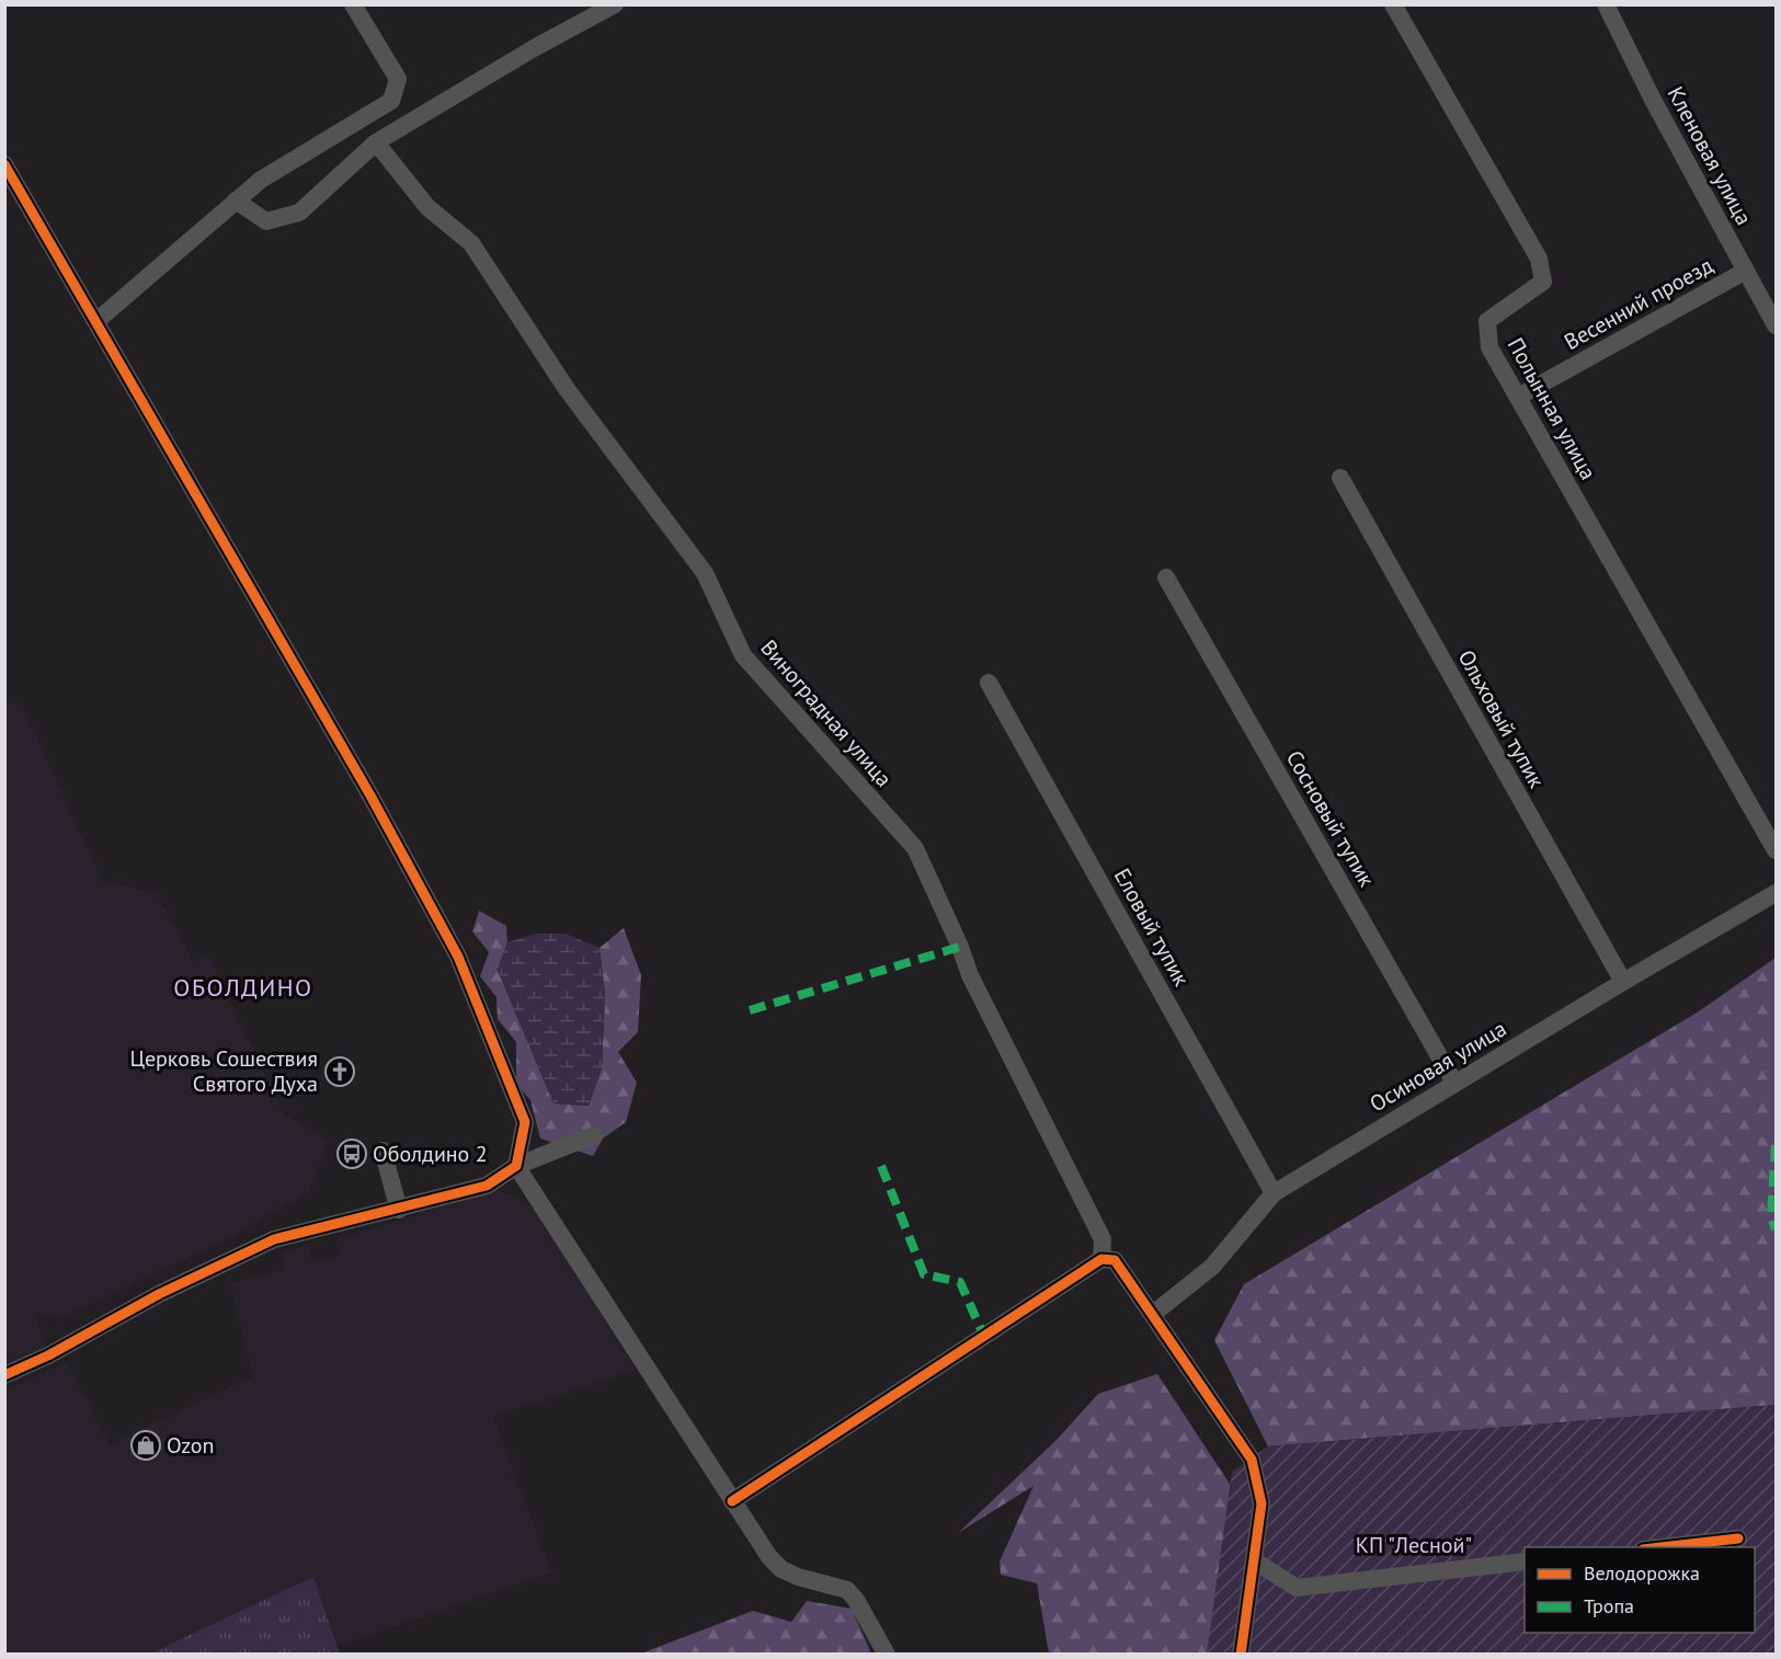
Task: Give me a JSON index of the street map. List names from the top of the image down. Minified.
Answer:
{"streets":{"street":["Кленовая улица","Весенний проезд","Полынная улица","Виноградная улица","Ольховый тупик","Сосновый тупик","Еловый тупик","Осиновая улица"]},"crossings":[["Кленовая улица","Весенний проезд"],["Весенний проезд","Полынная улица"],["Ольховый тупик","Осиновая улица"],["Сосновый тупик","Осиновая улица"],["Еловый тупик","Осиновая улица"]],"districts":["ОБОЛДИНО"],"parks":["КП \"Лесной\""],"places":{"church":["Церковь Сошествия Святого Духа"],"bus stop":["Оболдино 2"],"shop":["Ozon"]},"legend":["Велодорожка","Тропа"]}
